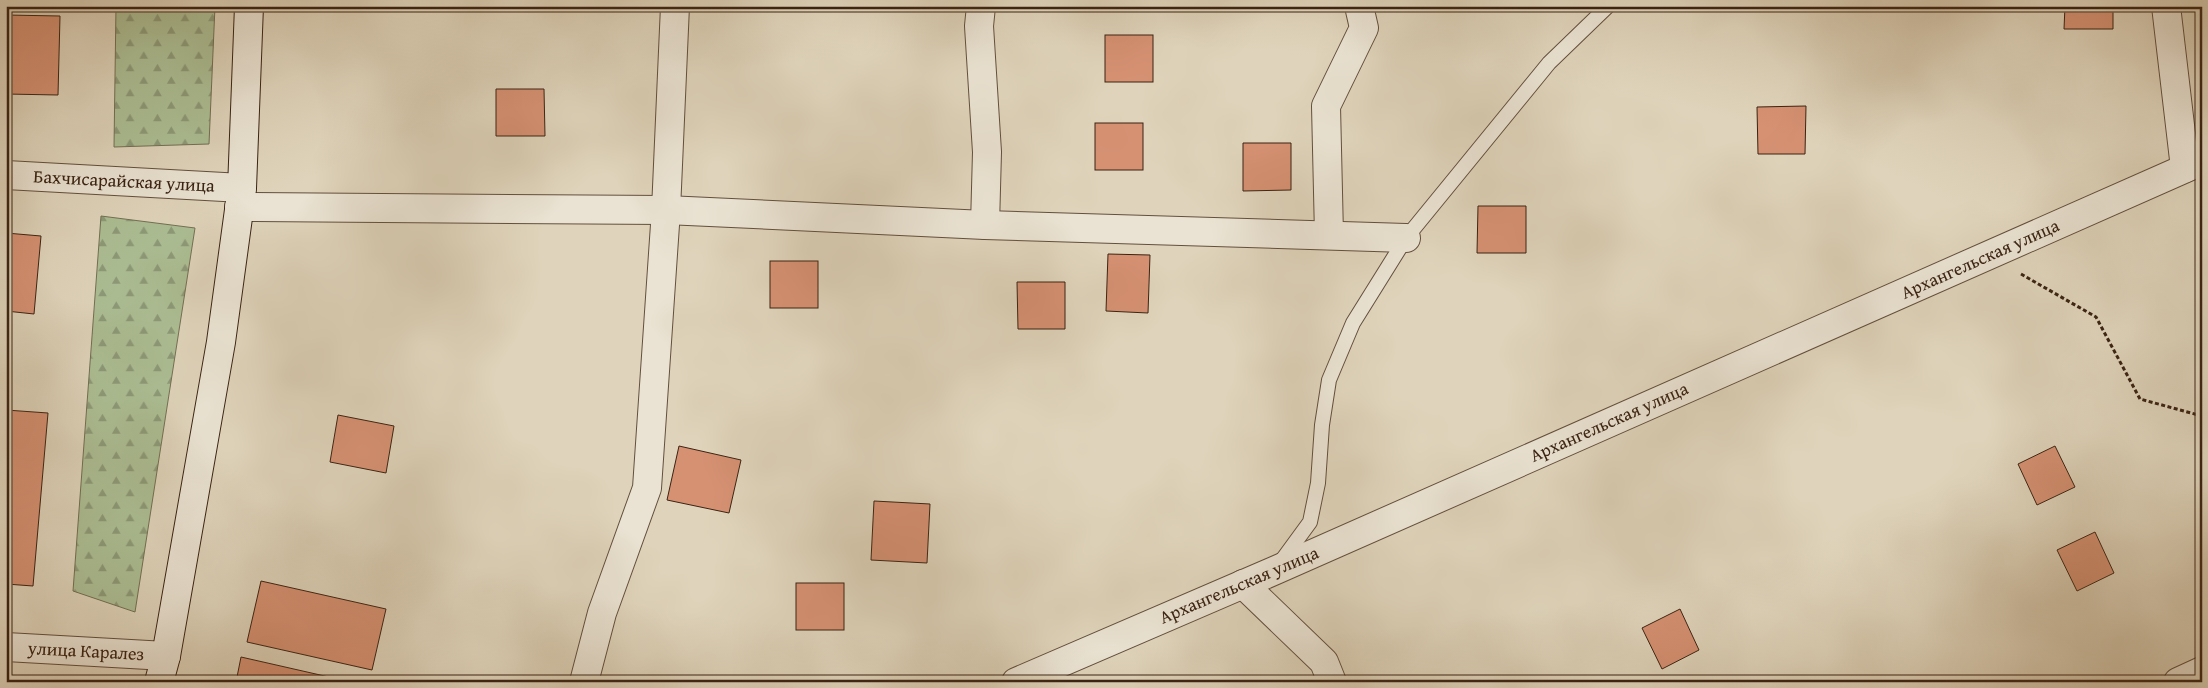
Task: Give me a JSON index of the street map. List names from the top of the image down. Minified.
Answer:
{"streets":{"street":["Бахчисарайская улица","Архангельская улица","улица Каралез"]}}
